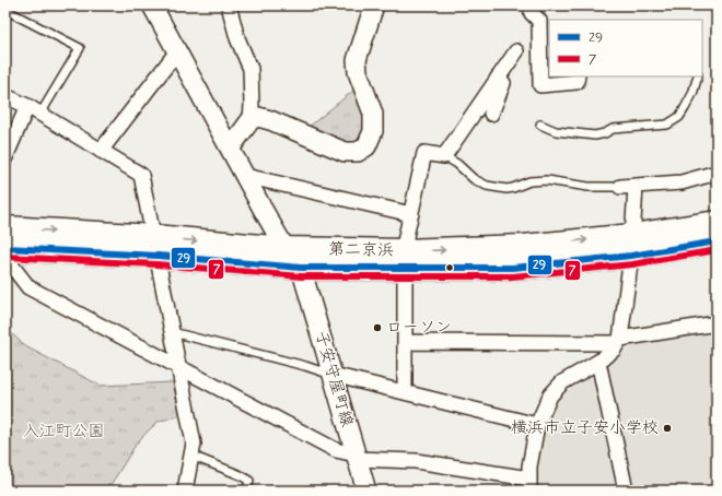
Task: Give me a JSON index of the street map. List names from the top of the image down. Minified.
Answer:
{"streets":{"highway":["第二京浜"],"street":["子安守屋町線"]},"crossings":[["第二京浜","子安守屋町線"]],"parks":["入江町公園"],"places":["ローソン","横浜市立子安小学校"],"lines":["transit line 29","transit line 7"],"legend":["29","7"]}
